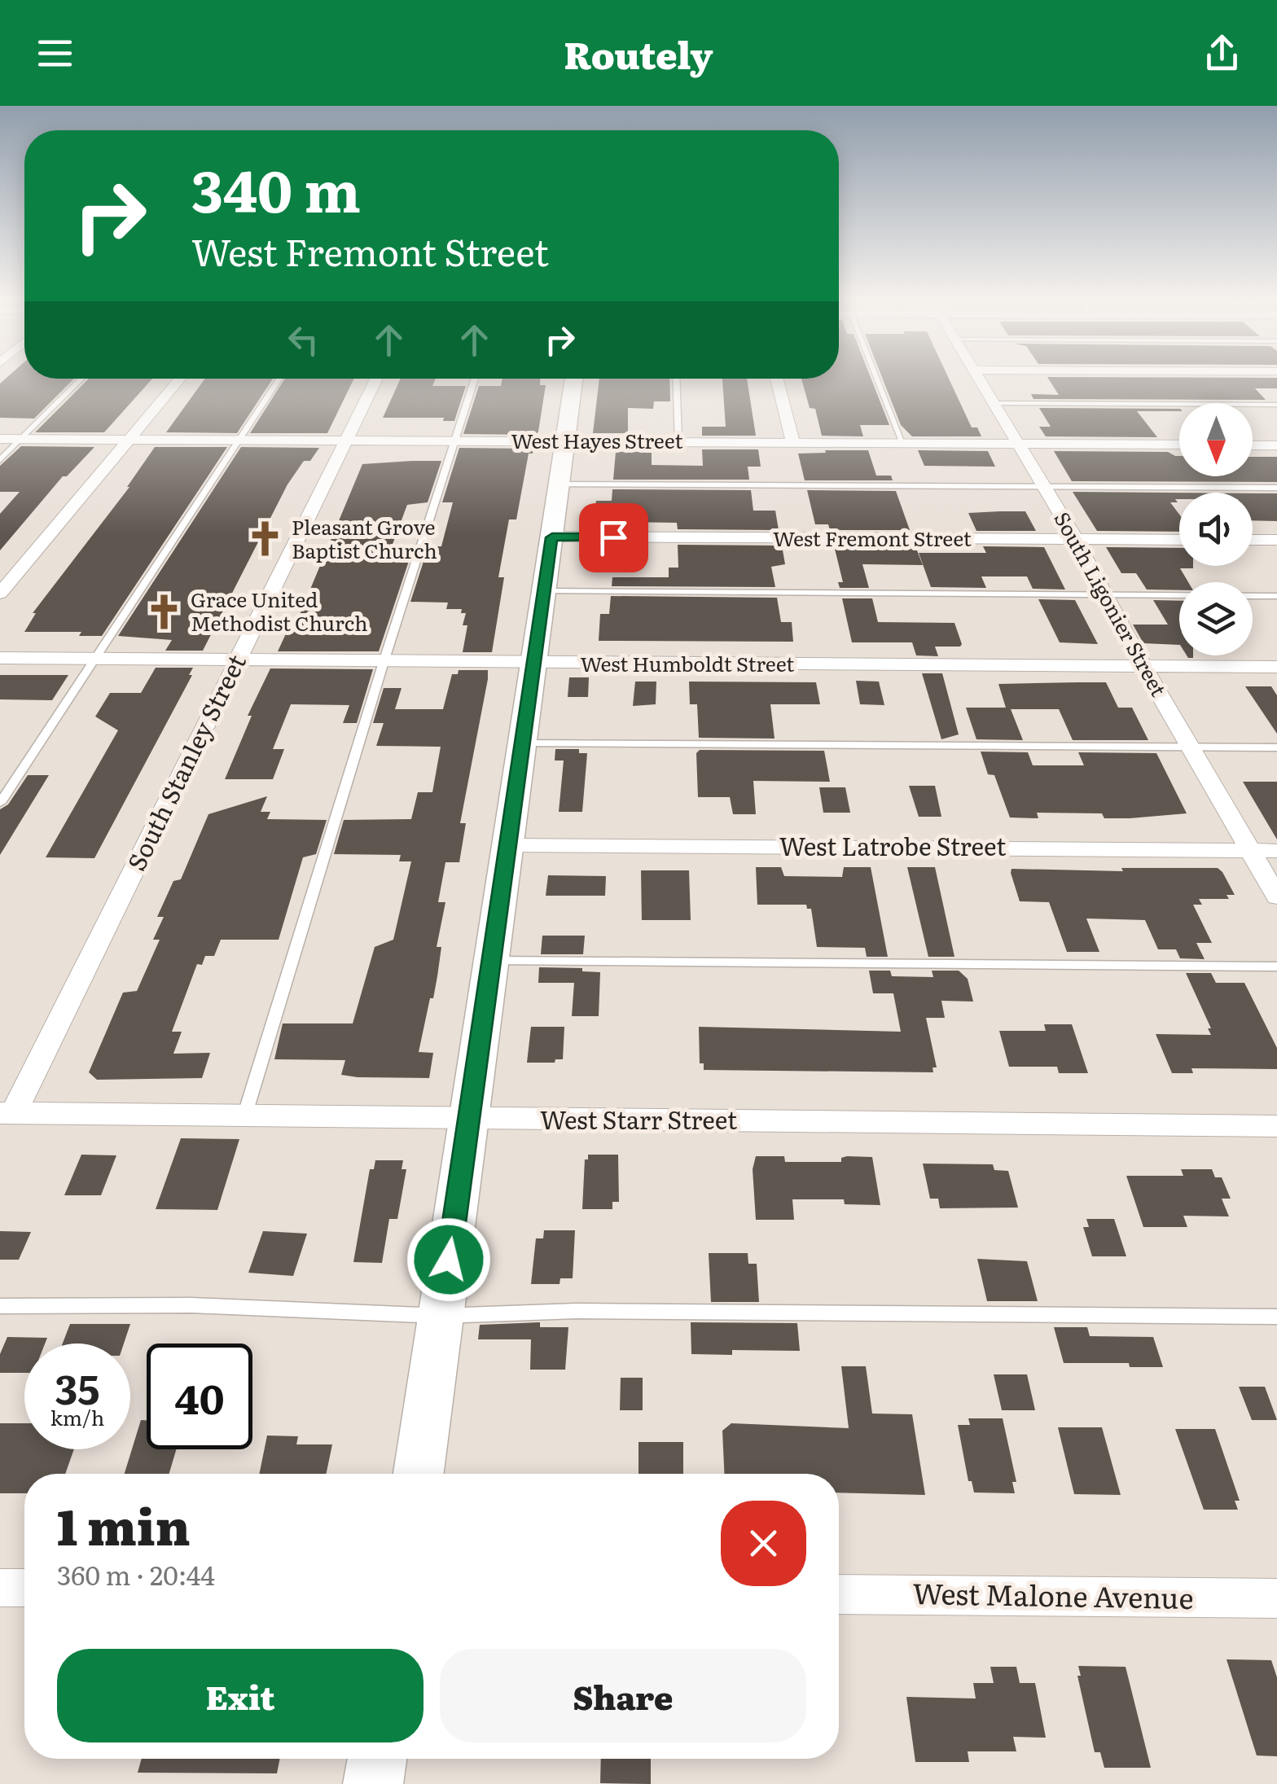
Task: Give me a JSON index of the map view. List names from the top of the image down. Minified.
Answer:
{"streets":{"street":["West Hayes Street","West Fremont Street","South Ligonier Street","West Humboldt Street","South Stanley Street","West Latrobe Street","West Starr Street","West Malone Avenue"]},"crossings":[["West Hayes Street","South Ligonier Street"],["West Hayes Street","South Stanley Street"],["West Fremont Street","South Ligonier Street"],["South Ligonier Street","West Humboldt Street"],["South Ligonier Street","West Latrobe Street"],["West Humboldt Street","South Stanley Street"],["South Stanley Street","West Starr Street"]],"places":{"church":["Pleasant Grove Baptist Church","Grace United Methodist Church"]},"north":"bottom","page":{"header":"Routely","turn":["340 m","West Fremont Street"],"speed":"35 km/h","limit":"40","heading":["1 min","360 m · 20:44"],"buttons":["Exit","Share"]}}
